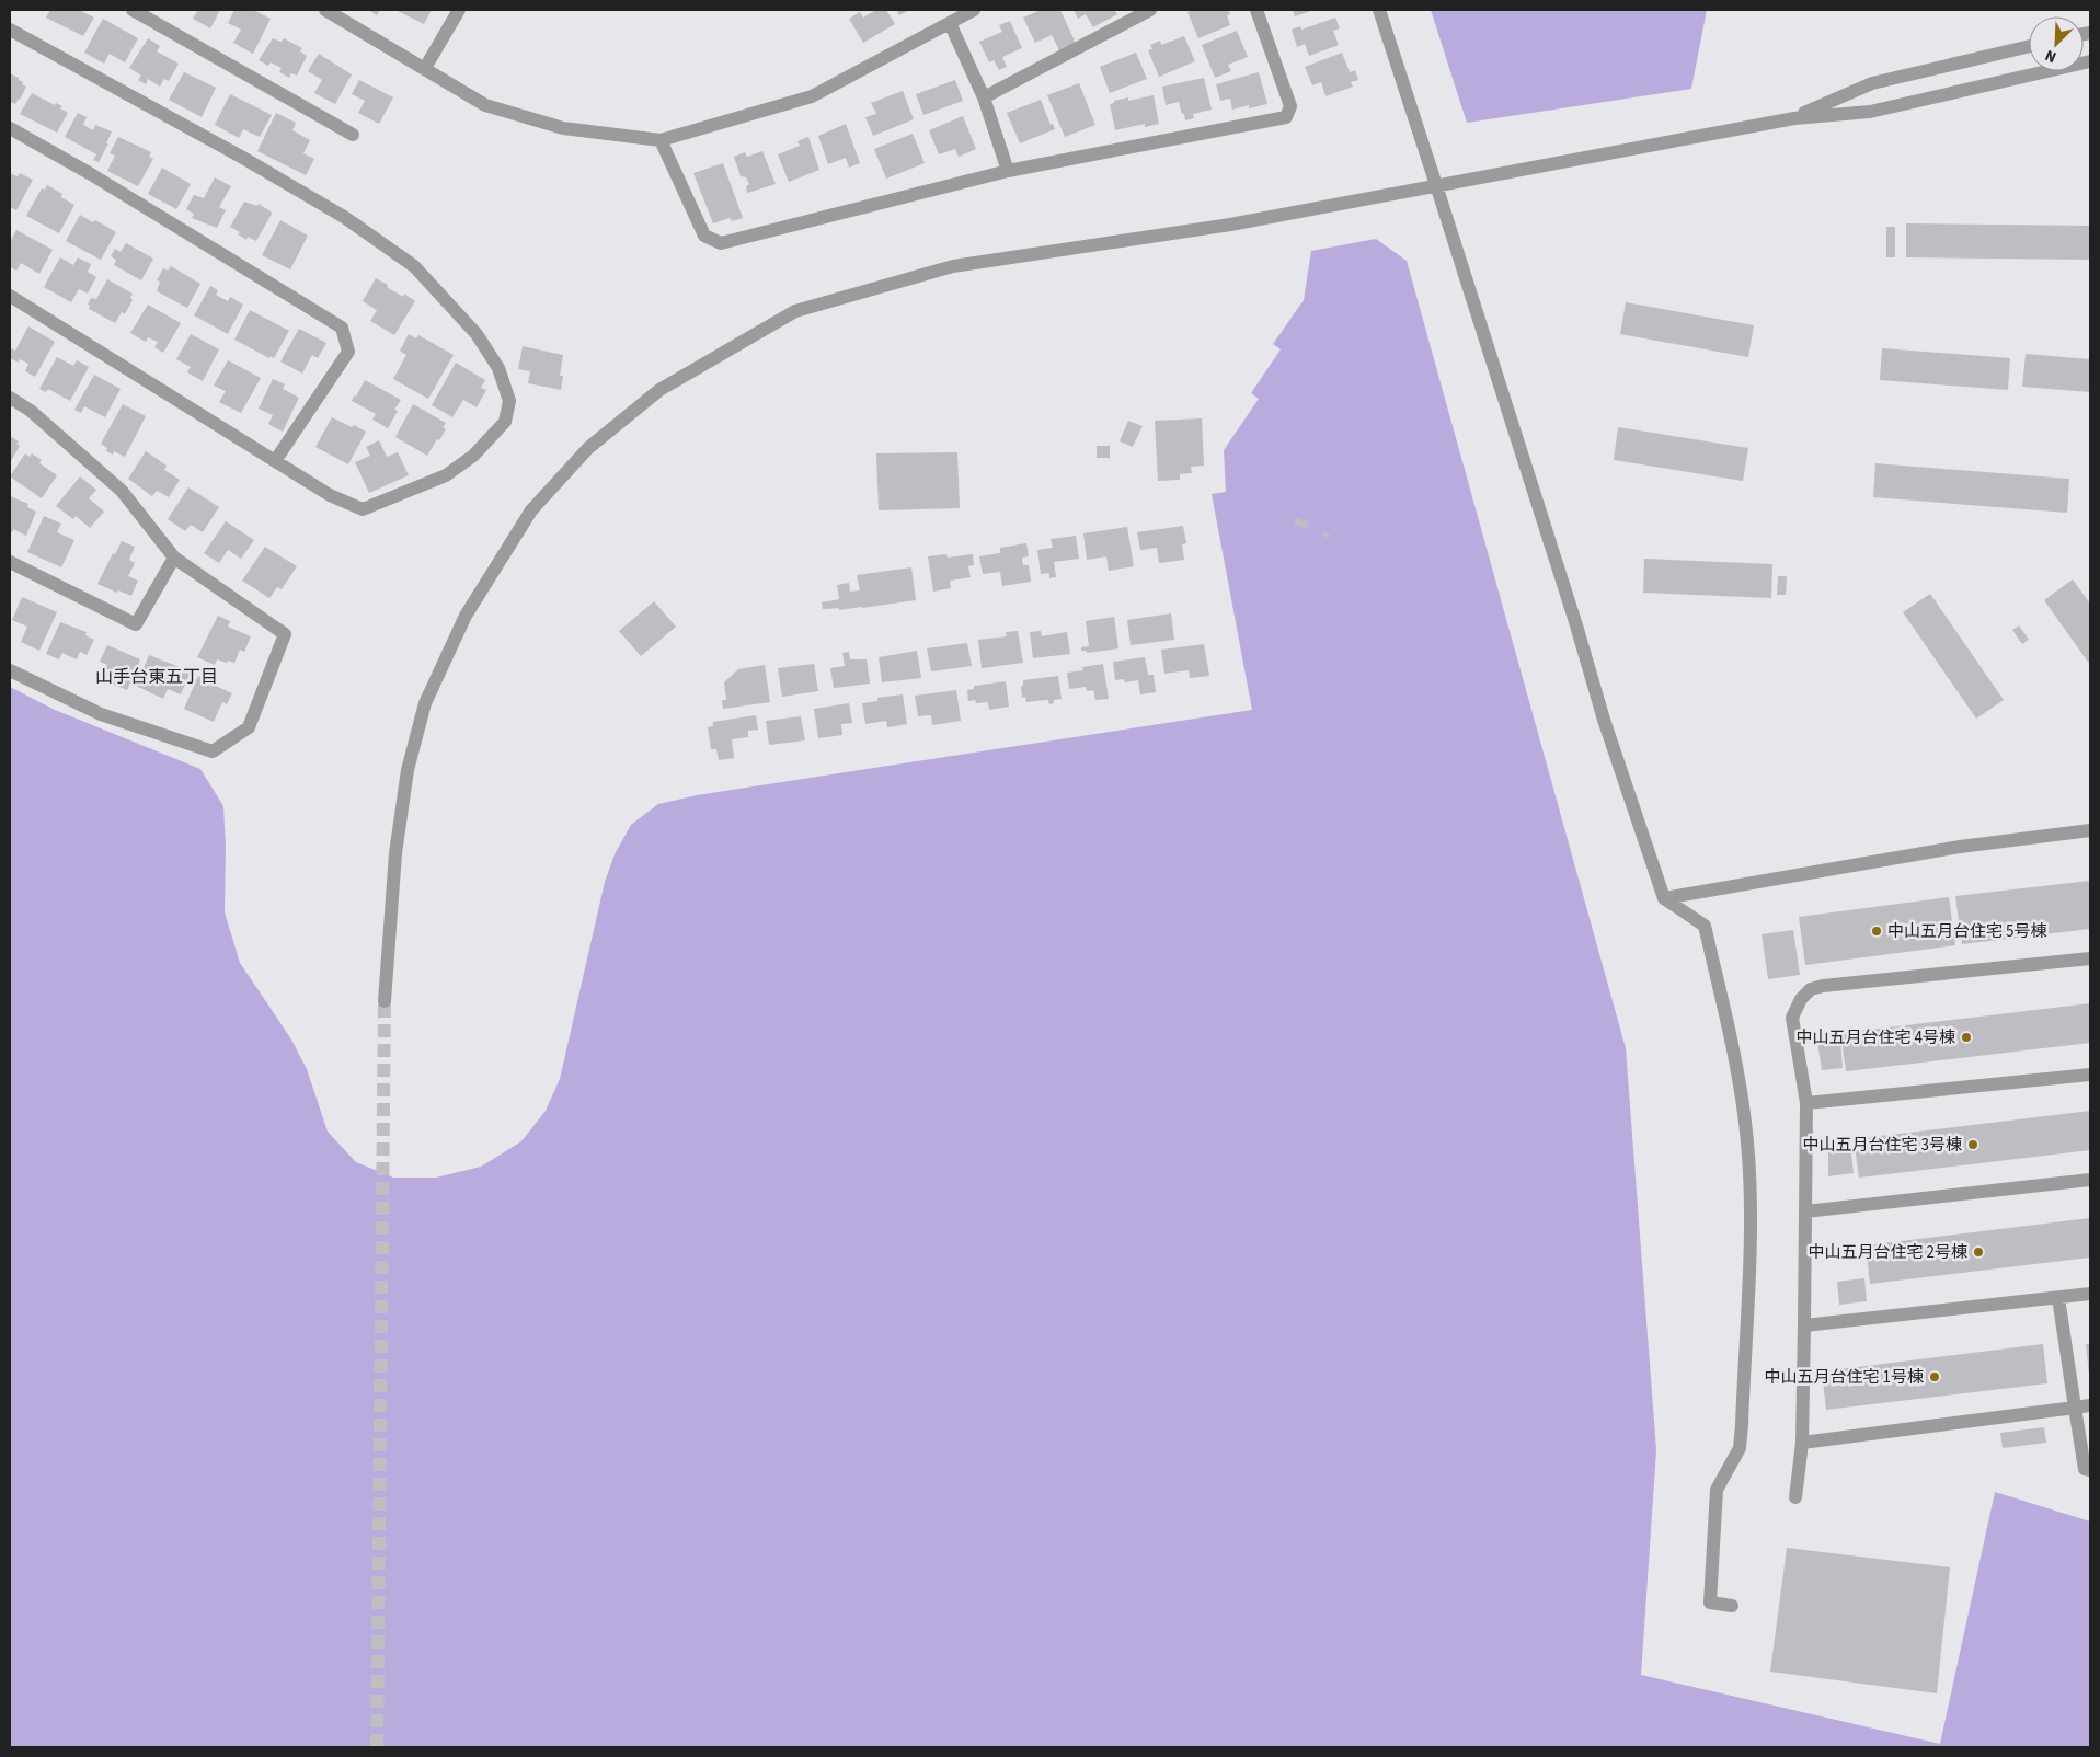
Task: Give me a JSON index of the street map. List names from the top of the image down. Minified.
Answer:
{"districts":["山手台東五丁目"],"places":["中山五月台住宅 5号棟","中山五月台住宅 4号棟","中山五月台住宅 3号棟","中山五月台住宅 2号棟","中山五月台住宅 1号棟"],"north":"bottom left"}
